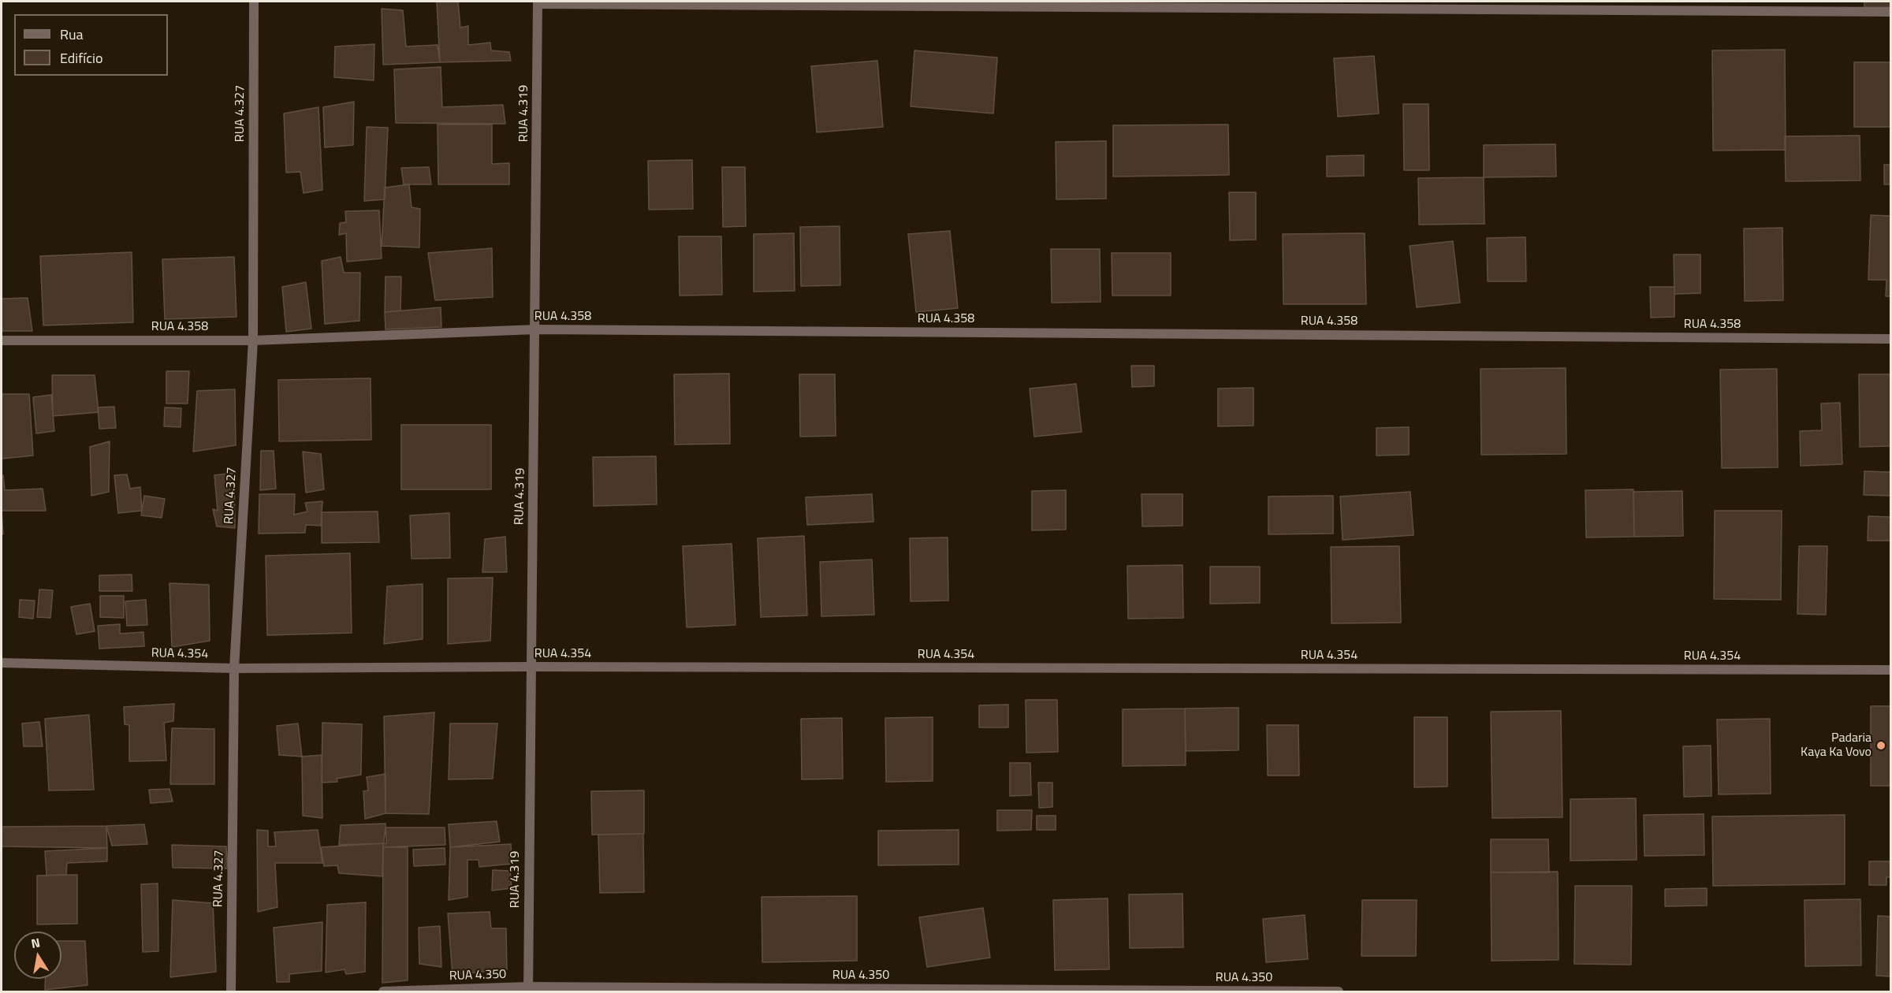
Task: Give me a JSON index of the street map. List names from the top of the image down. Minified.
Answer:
{"streets":{"street":["RUA 4.327","RUA 4.319","RUA 4.358","RUA 4.354","RUA 4.350"]},"crossings":[["RUA 4.327","RUA 4.358"],["RUA 4.327","RUA 4.354"],["RUA 4.319","RUA 4.358"],["RUA 4.319","RUA 4.354"],["RUA 4.319","RUA 4.350"]],"places":["Padaria Kaya Ka Vovo"],"legend":["Rua","Edifício"],"north":"top"}
